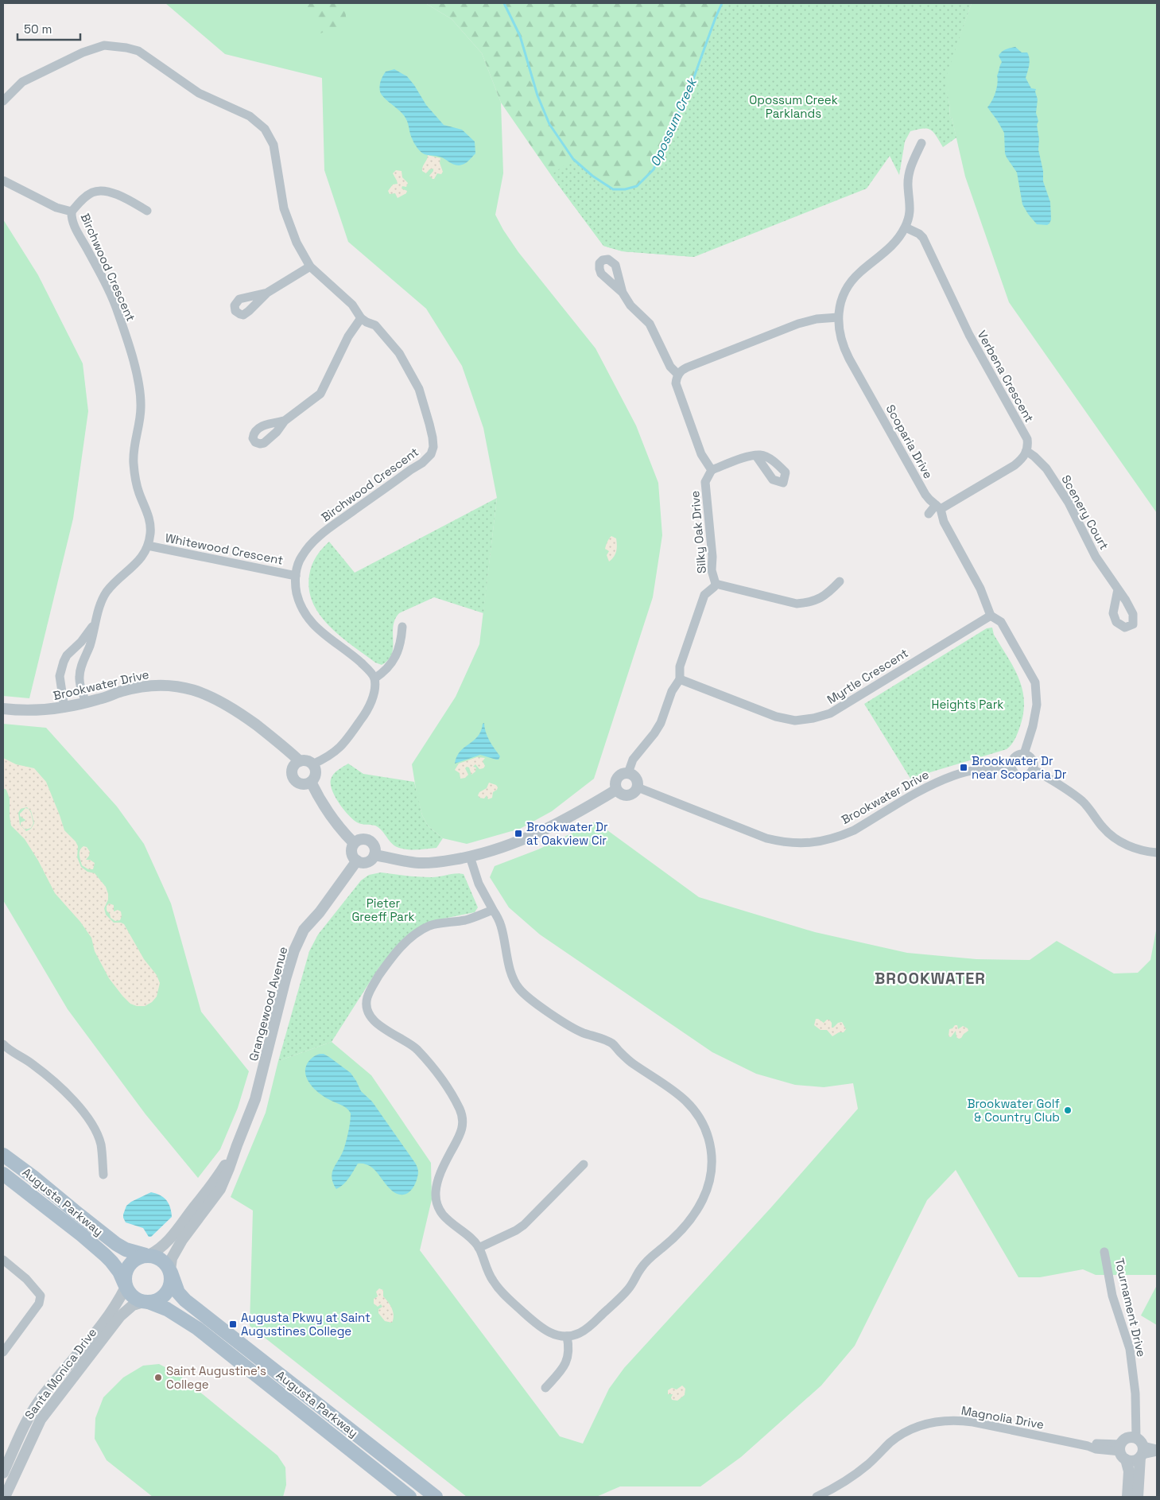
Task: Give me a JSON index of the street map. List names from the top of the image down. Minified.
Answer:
{"streets":{"main road":["Augusta Parkway"],"street":["Birchwood Crescent","Verbena Crescent","Scoparia Drive","Scenery Court","Silky Oak Drive","Whitewood Crescent","Myrtle Crescent","Brookwater Drive","Grangewood Avenue","Tournament Drive","Santa Monica Drive","Magnolia Drive"]},"crossings":[["Birchwood Crescent","Whitewood Crescent"],["Birchwood Crescent","Brookwater Drive"],["Verbena Crescent","Scoparia Drive"],["Verbena Crescent","Scenery Court"],["Scoparia Drive","Myrtle Crescent"],["Scoparia Drive","Brookwater Drive"],["Silky Oak Drive","Myrtle Crescent"],["Silky Oak Drive","Brookwater Drive"],["Grangewood Avenue","Augusta Parkway"],["Grangewood Avenue","Santa Monica Drive"],["Augusta Parkway","Santa Monica Drive"],["Tournament Drive","Magnolia Drive"]],"districts":["BROOKWATER"],"water":["Opossum Creek"],"parks":["Opossum Creek Parklands","Heights Park","Pieter Greeff Park"],"places":{"transit":["Brookwater Dr near Scoparia Dr","Brookwater Dr at Oakview Cir","Augusta Pkwy at Saint Augustines College"],"other":["Brookwater Golf & Country Club","Saint Augustine's College"]},"scale_bar":"50 m"}
